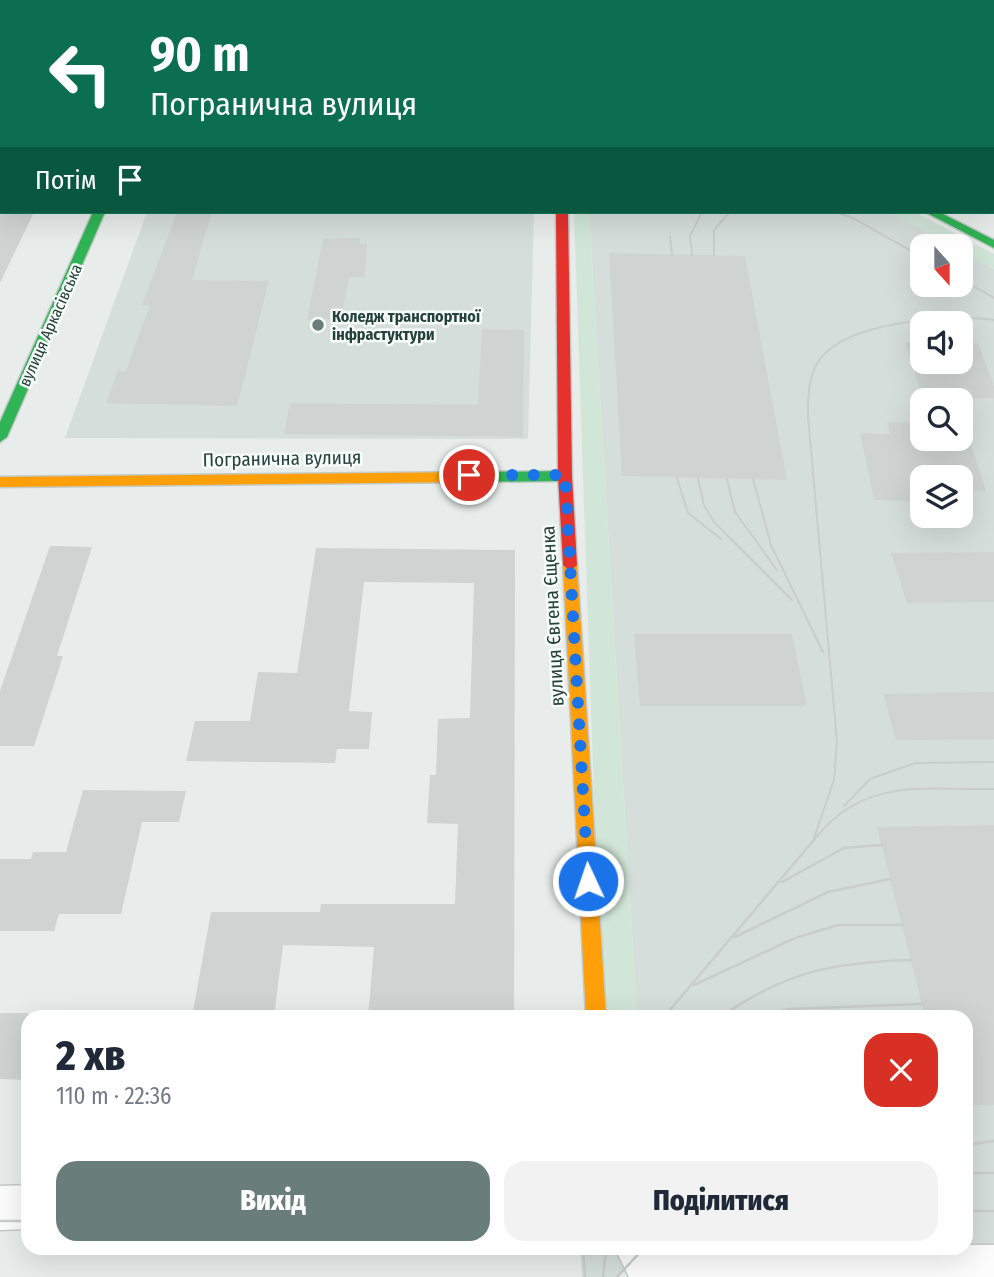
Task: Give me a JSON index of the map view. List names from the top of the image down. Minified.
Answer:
{"streets":{"street":["вулиця Аркасівська","Погранична вулиця","вулиця Євгена Єщенка"]},"crossings":[["Погранична вулиця","вулиця Євгена Єщенка"]],"places":["Коледж транспортної інфрастуктури"],"north":"bottom","page":{"turn":["90 m","Погранична вулиця"],"then":"Потім","heading":["2 хв","110 m · 22:36"],"buttons":["Вихід","Поділитися"]}}
